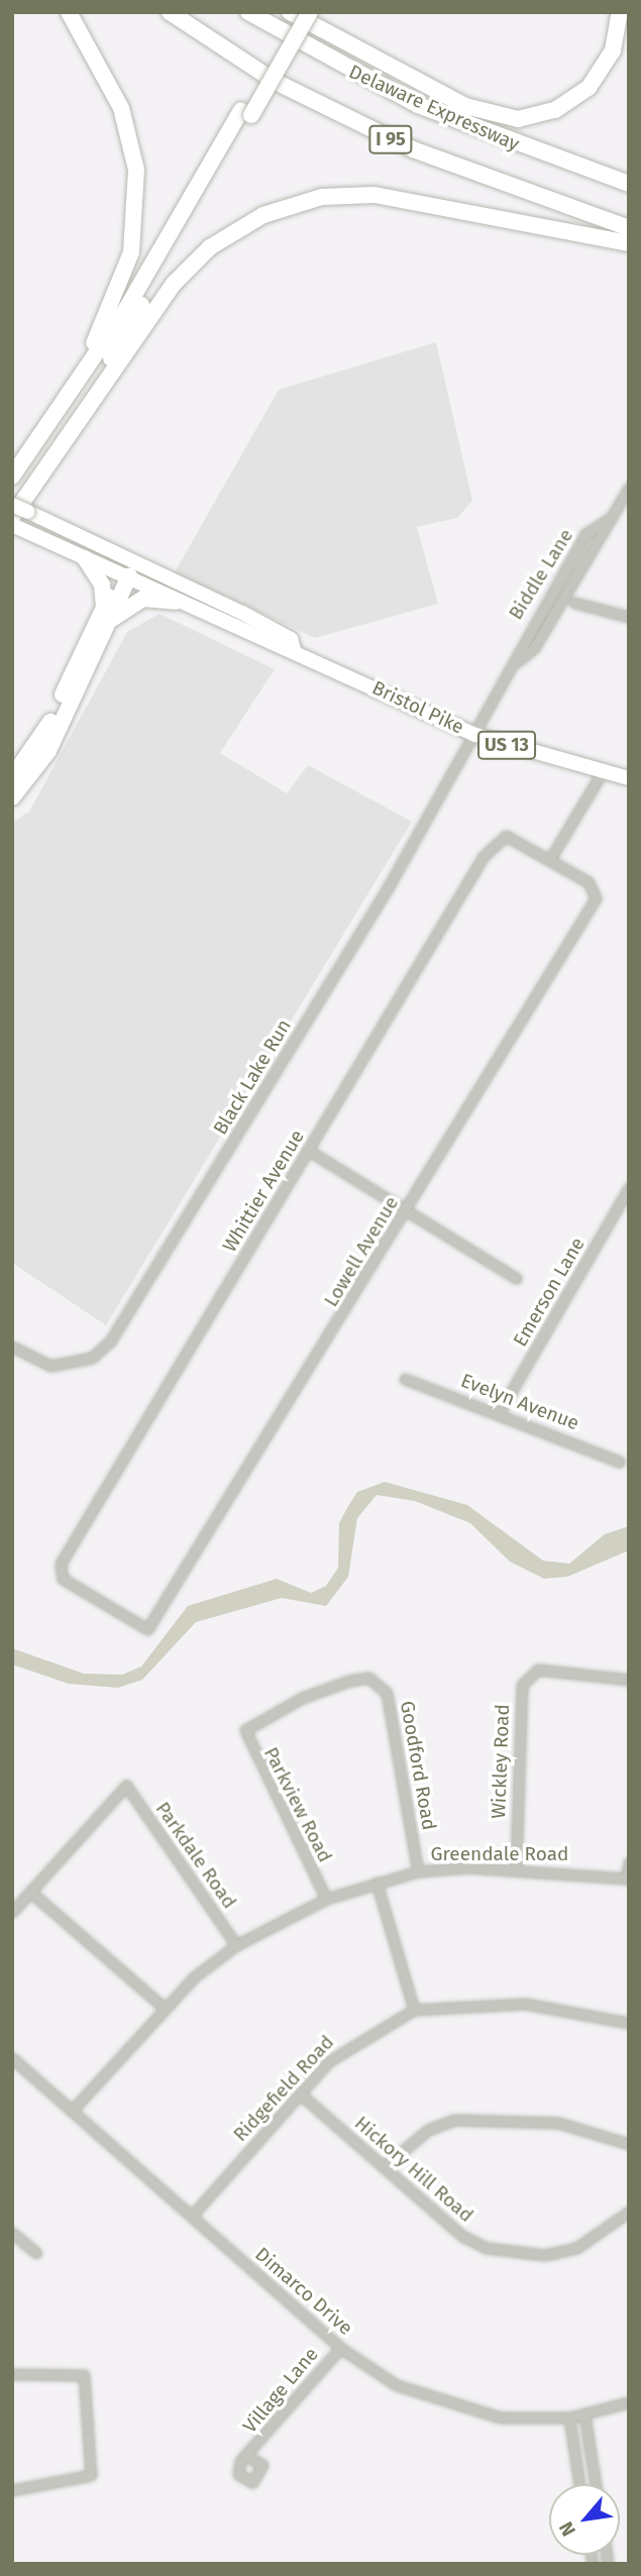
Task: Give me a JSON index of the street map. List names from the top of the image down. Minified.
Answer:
{"streets":{"highway":["Delaware Expressway","I 95"],"main road":["Bristol Pike","US 13"],"street":["Biddle Lane","Black Lake Run","Whittier Avenue","Lowell Avenue","Emerson Lane","Evelyn Avenue","Wickley Road","Goodford Road","Parkview Road","Greendale Road","Parkdale Road","Ridgefield Road","Hickory Hill Road","Dimarco Drive","Village Lane"]},"crossings":[["Biddle Lane","Bristol Pike"],["Biddle Lane","Black Lake Run"],["Bristol Pike","Black Lake Run"],["Whittier Avenue","Lowell Avenue"],["Emerson Lane","Evelyn Avenue"],["Wickley Road","Greendale Road"],["Goodford Road","Parkview Road"],["Goodford Road","Greendale Road"],["Parkview Road","Greendale Road"],["Greendale Road","Parkdale Road"],["Greendale Road","Dimarco Drive"],["Ridgefield Road","Hickory Hill Road"],["Ridgefield Road","Dimarco Drive"],["Dimarco Drive","Village Lane"]],"north":"bottom left"}
